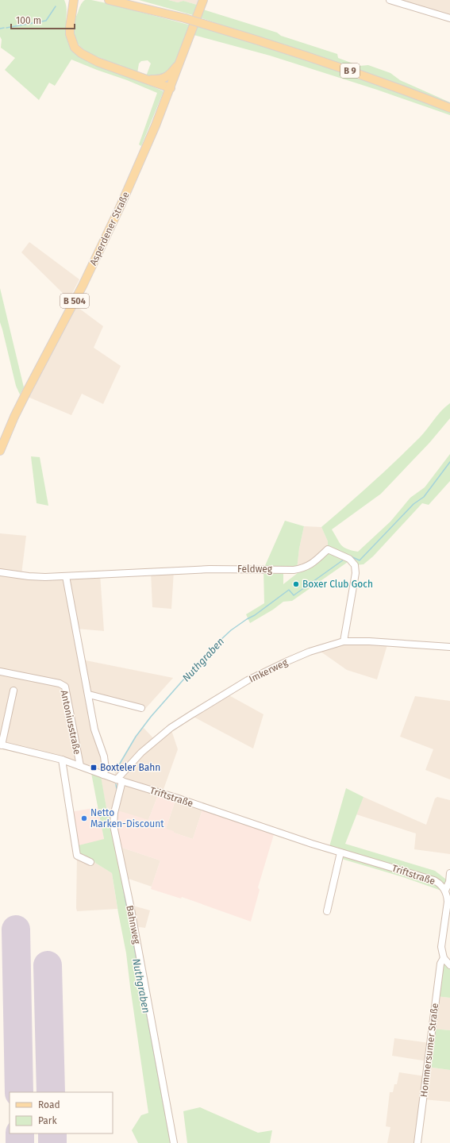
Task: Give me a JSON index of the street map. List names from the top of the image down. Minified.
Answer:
{"streets":{"main road":["B 9","Asperdener Straße","B 504"],"street":["Feldweg","Imkerweg","Antoniusstraße","Triftstraße","Bahnweg","Hommersumer Straße"]},"crossings":[["Feldweg","Imkerweg"],["Imkerweg","Triftstraße"],["Imkerweg","Bahnweg"],["Antoniusstraße","Triftstraße"],["Triftstraße","Bahnweg"],["Triftstraße","Hommersumer Straße"]],"water":["Nuthgraben"],"places":{"other":["Boxer Club Goch","Netto Marken-Discount"],"transit":["Boxteler Bahn"]},"legend":["Road","Park"],"scale_bar":"100 m"}
